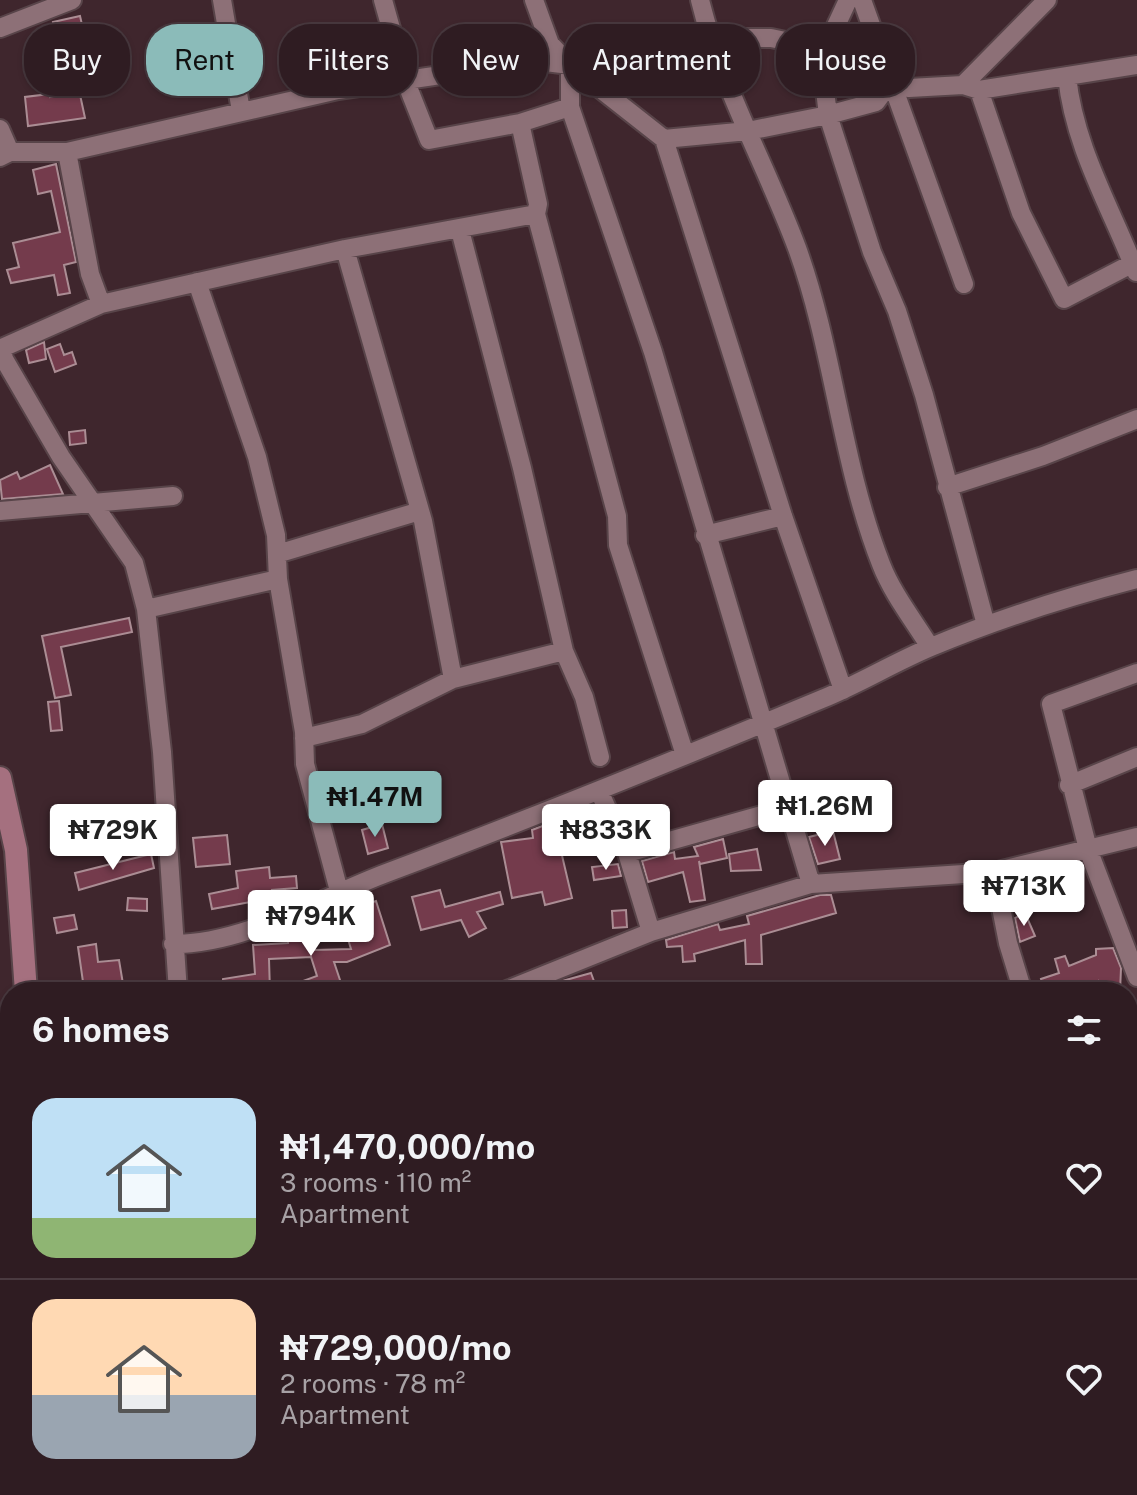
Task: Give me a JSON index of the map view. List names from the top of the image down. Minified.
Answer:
{"page":{"chip":["Buy","Rent","Filters","New","Apartment","House"],"price":["₦1.47M","₦1.26M","₦729K","₦833K","₦713K","₦794K"],"heading":"6 homes","list":[{"name":"₦1,470,000/mo","note":"3 rooms · 110 m² · Apartment"},{"name":"₦729,000/mo","note":"2 rooms · 78 m² · Apartment"}]}}
